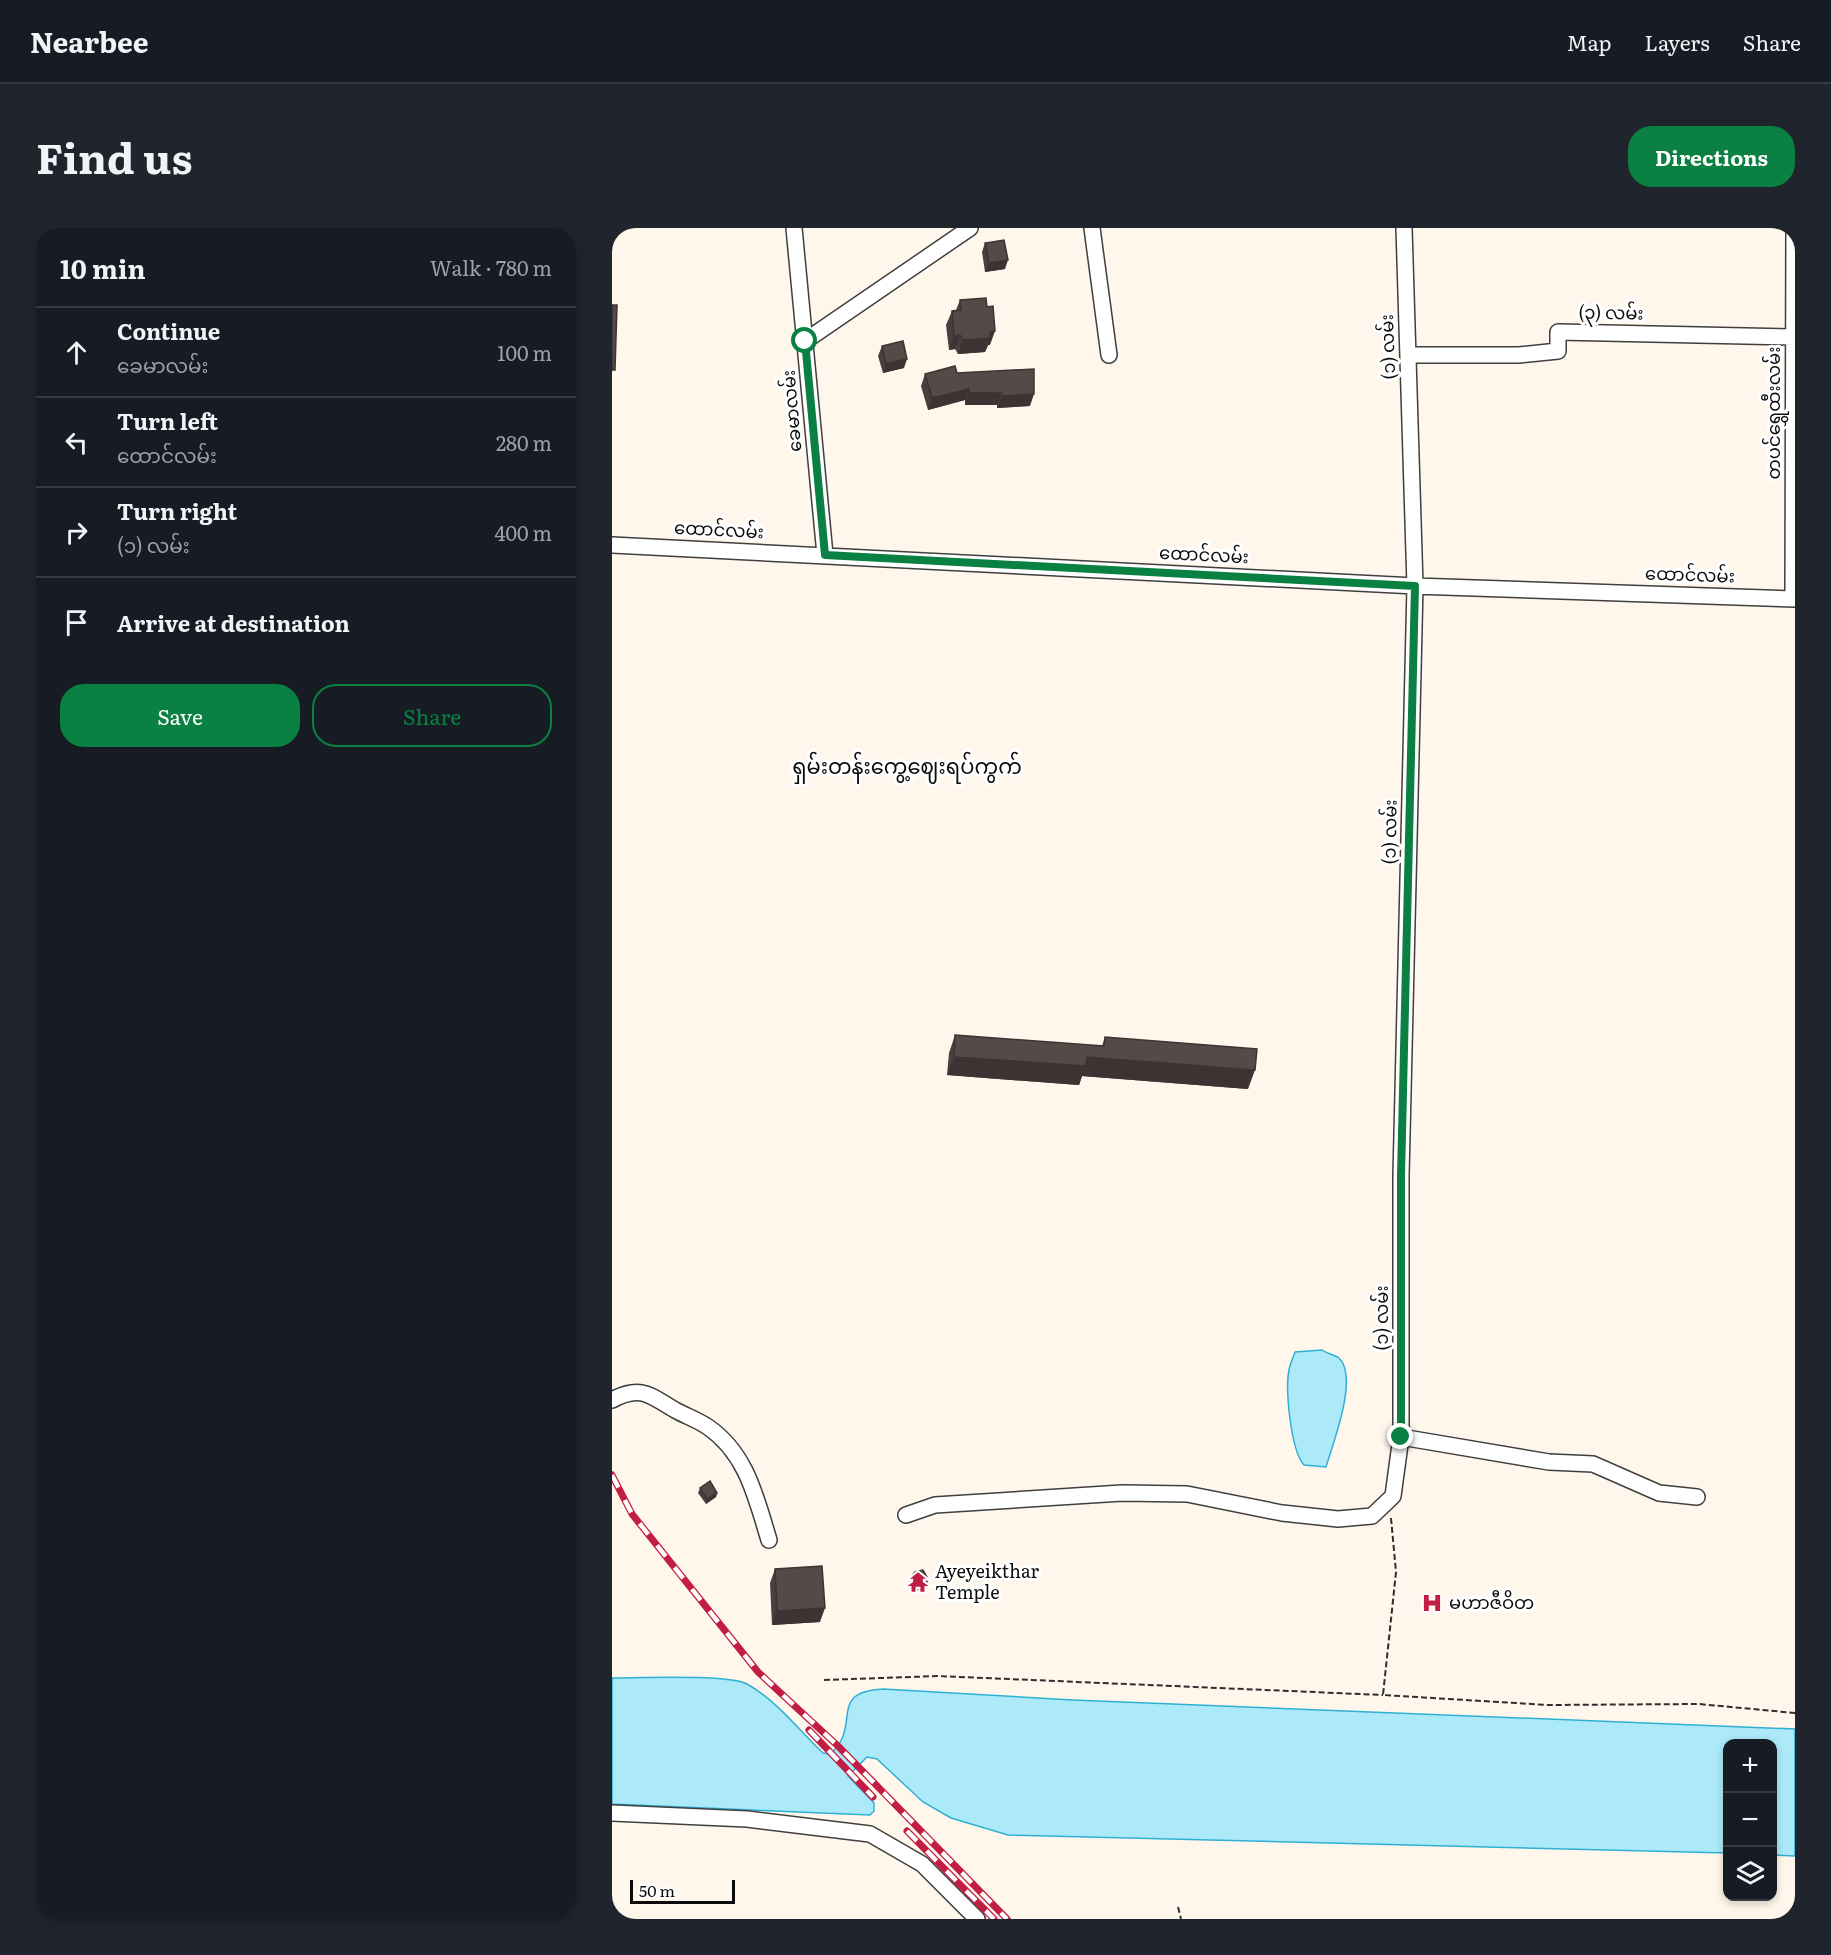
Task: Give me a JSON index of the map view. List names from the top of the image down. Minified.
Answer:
{"streets":{"street":["(၃) လမ်း","(၁) လမ်း","ခေမာလမ်း","တပင်ရွှေထီးလမ်း","ထောင်လမ်း"]},"crossings":[["(၃) လမ်း","(၁) လမ်း"],["(၃) လမ်း","တပင်ရွှေထီးလမ်း"],["(၁) လမ်း","ထောင်လမ်း"],["ခေမာလမ်း","ထောင်လမ်း"],["တပင်ရွှေထီးလမ်း","ထောင်လမ်း"]],"districts":["ရှမ်းတန်းကွေ့ဈေးရပ်ကွက်"],"places":{"temple":["Ayeyeikthar Temple"],"hospital":["မဟာဇီဝိတ"]},"scale_bar":"50 m","page":{"header":"Nearbee","nav":["Map","Layers","Share"],"title":"Find us","buttons":["Directions",["Save","Share"]],"heading":["10 min","Walk · 780 m"],"list":[["Continue","ခေမာလမ်း","100 m"],["Turn left","ထောင်လမ်း","280 m"],["Turn right","(၁) လမ်း","400 m"],"Arrive at destination"],"map_buttons":["+","−"],"scale":"50 m"}}
